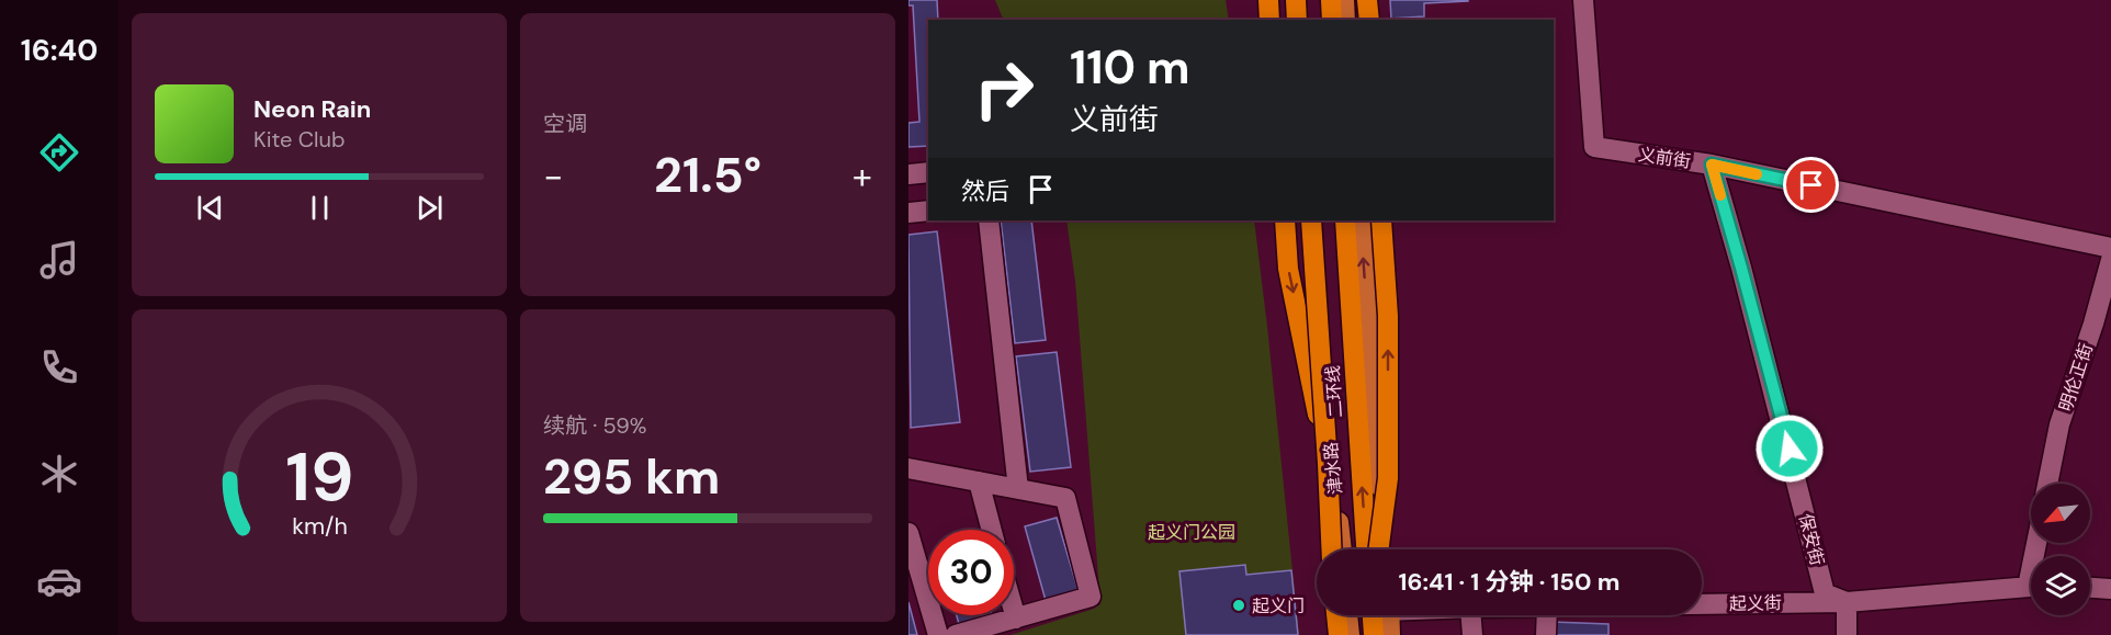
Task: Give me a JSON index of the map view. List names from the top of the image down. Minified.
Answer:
{"streets":{"highway":["二环线"],"main road":["津水路"],"street":["义前街","明伦正街","保安街","起义街"]},"crossings":[["义前街","保安街"],["保安街","起义街"]],"parks":["起义门公园"],"places":["起义门"],"north":"bottom left","page":{"tabs":"16:40","tile":["空调",["续航 · 59%","295 km"]],"turn":["110 m","义前街"],"song":["Neon Rain","Kite Club"],"heat":["−","21.5°","+"],"then":"然后","limit":"30","trip":"16:41 · 1 分钟 · 150 m","gauge":["19","km/h"]}}
